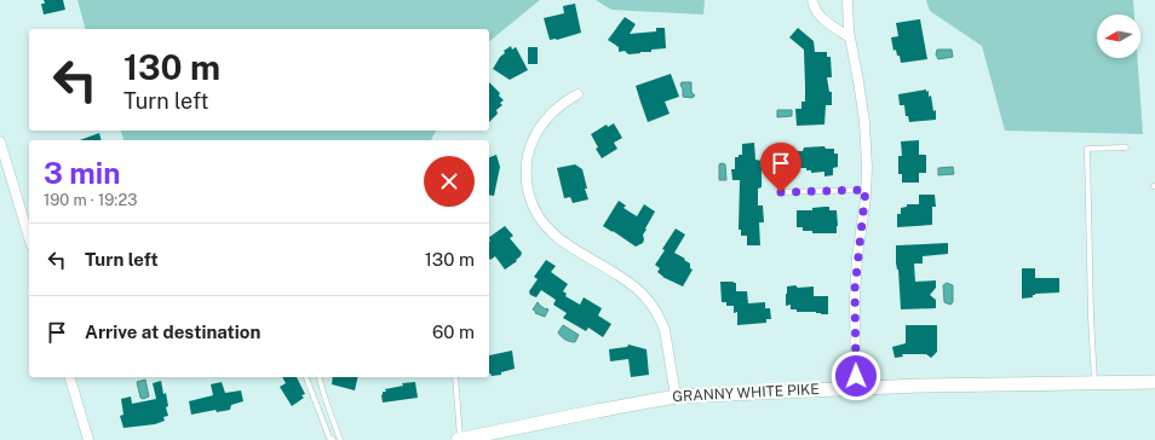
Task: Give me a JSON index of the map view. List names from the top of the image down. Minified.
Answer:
{"streets":{"main road":["GRANNY WHITE PIKE"]},"north":"left","page":{"turn":["130 m","Turn left"],"heading":["3 min","190 m · 19:23"],"list":[{"name":"Turn left","value":"130 m"},{"name":"Arrive at destination","value":"60 m"}]}}
